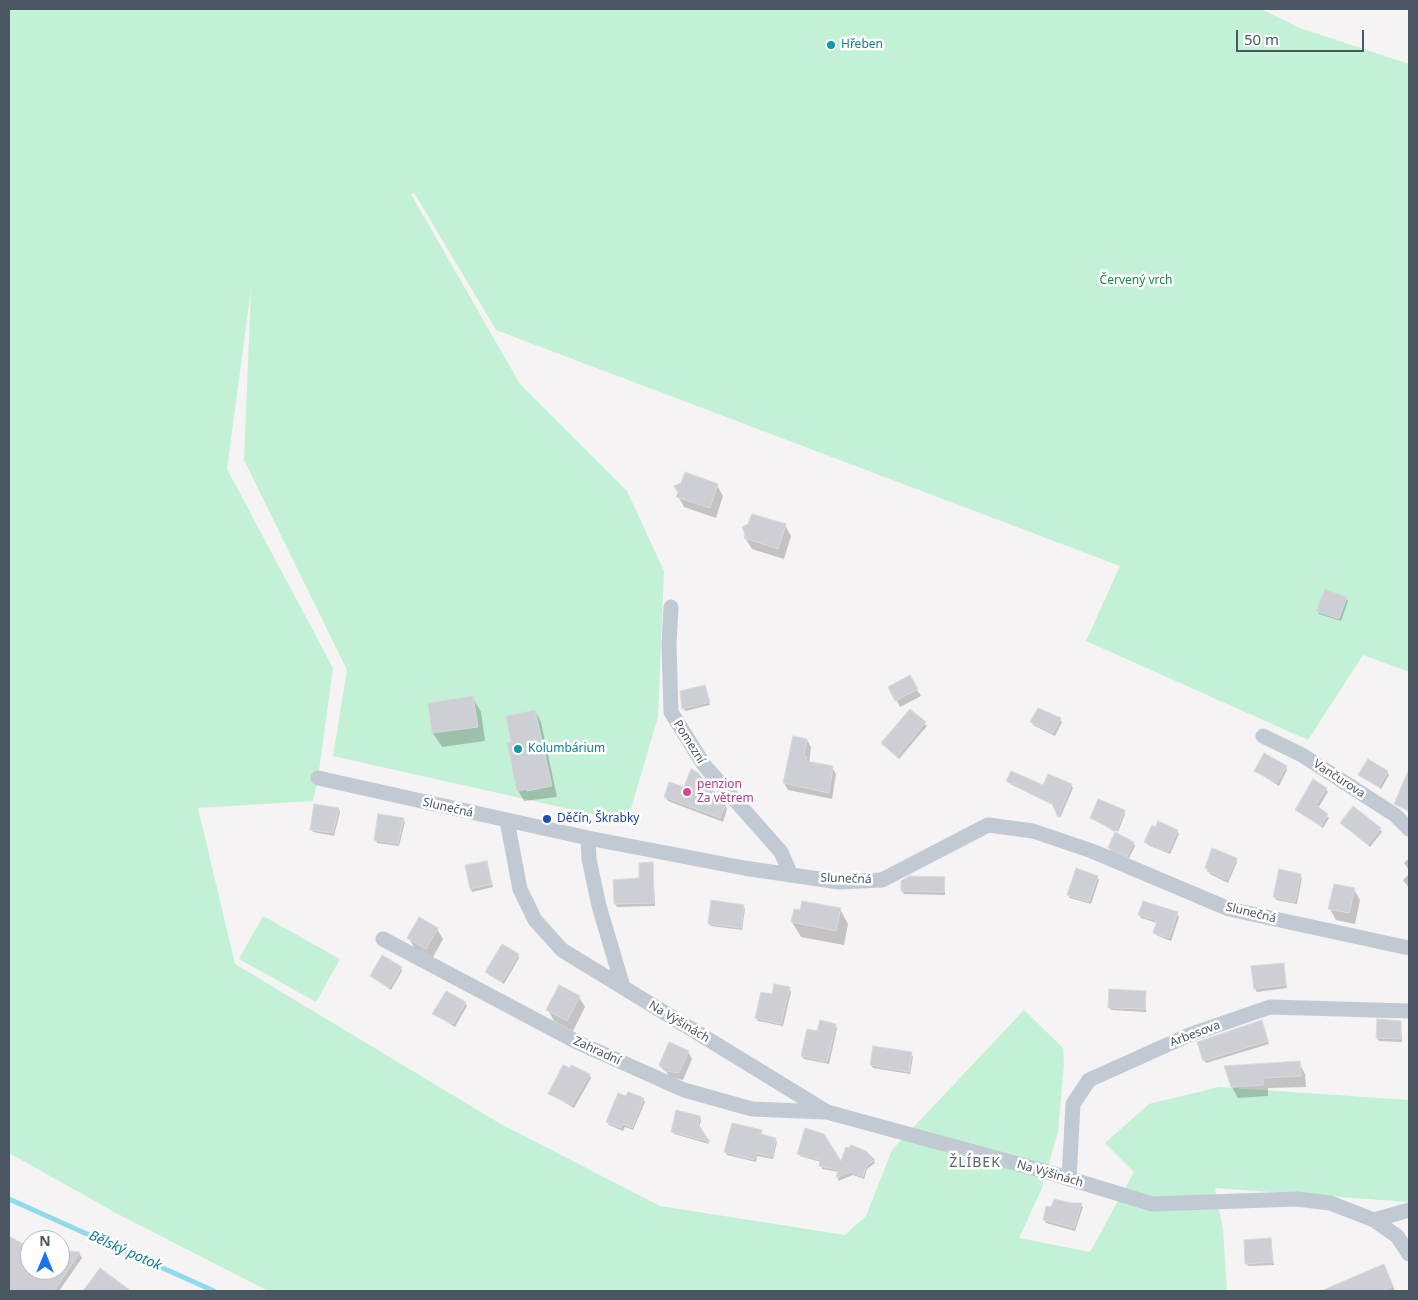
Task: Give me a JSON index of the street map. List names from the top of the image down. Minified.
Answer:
{"streets":{"street":["Pomezní","Vančurova","Slunečná","Na Výšinách","Arbesova","Zahradní"]},"crossings":[["Pomezní","Slunečná"],["Slunečná","Na Výšinách"],["Na Výšinách","Arbesova"],["Na Výšinách","Zahradní"]],"districts":["ŽLÍBEK"],"water":["Bělský potok"],"parks":["Červený vrch"],"places":["Hřeben","Kolumbárium","penzion Za větrem","Děčín, Škrabky"],"scale_bar":"50 m","north":"top"}
